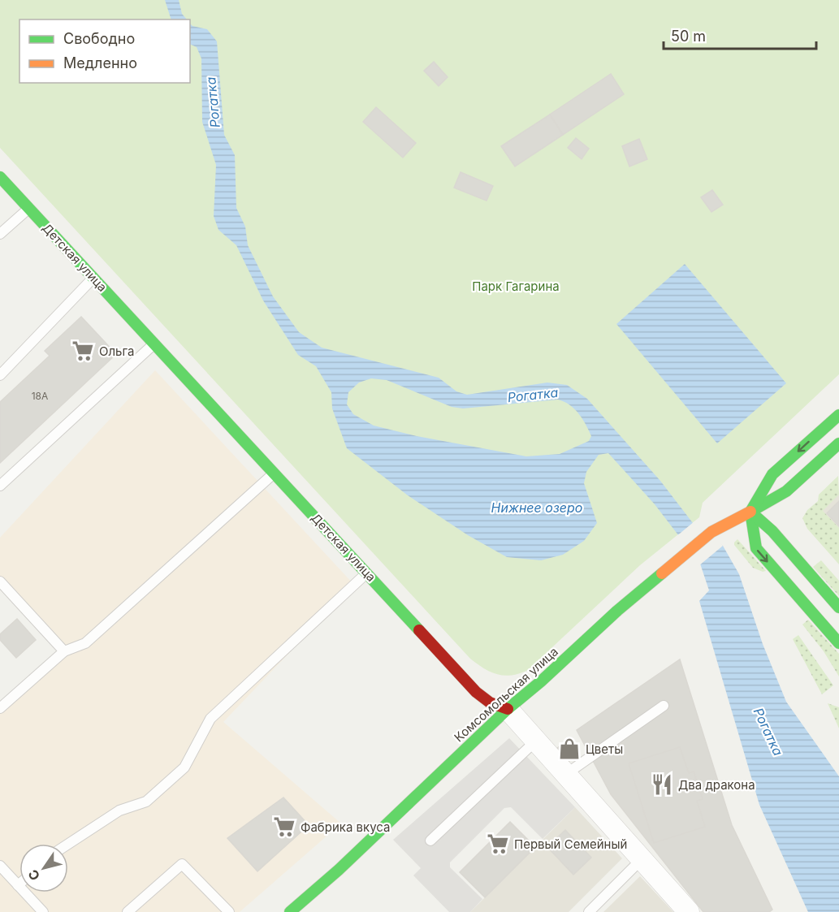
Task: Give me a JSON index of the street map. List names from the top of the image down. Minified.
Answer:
{"streets":{"street":["Детская улица","Комсомольская улица"]},"crossings":[["Детская улица","Комсомольская улица"]],"water":["Рогатка","Нижнее озеро"],"parks":["Парк Гагарина"],"places":{"supermarket":["Ольга","Фабрика вкуса","Первый Семейный"],"shop":["Цветы"],"restaurant":["Два дракона"]},"house_numbers":["18А"],"legend":["Свободно","Медленно"],"scale_bar":"50 m","north":"bottom left"}
